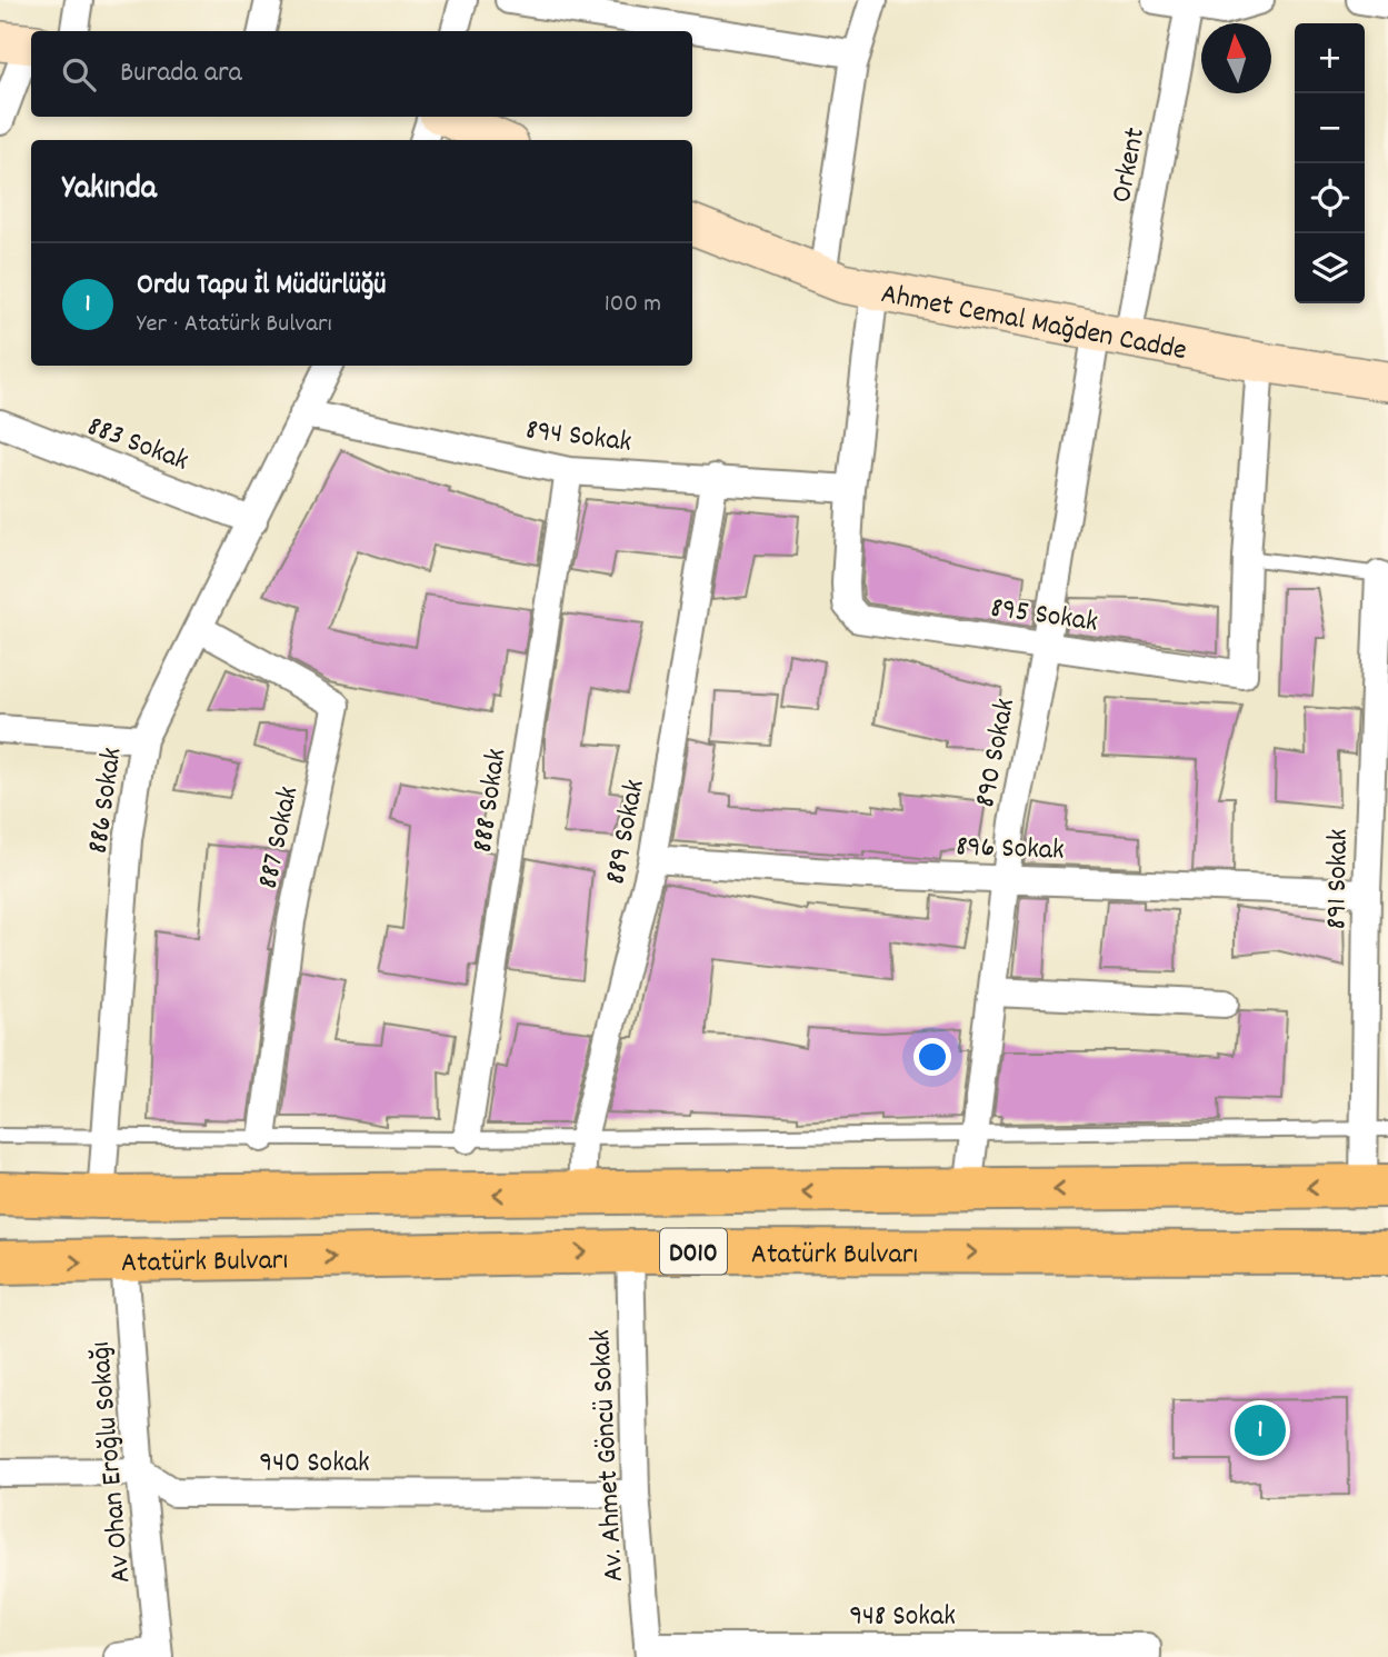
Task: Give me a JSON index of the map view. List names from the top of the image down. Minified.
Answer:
{"streets":{"highway":["D010","Atatürk Bulvarı"],"main road":["Ahmet Cemal Mağden Cadde"],"street":["Orkent","894 Sokak","883 Sokak","895 Sokak","890 Sokak","886 Sokak","888 Sokak","889 Sokak","887 Sokak","896 Sokak","891 Sokak","Av. Ahmet Göncü Sokak","940 Sokak","Av Ohan Eroğlu Sokağı","948 Sokak"]},"crossings":[["Orkent","Ahmet Cemal Mağden Cadde"],["Orkent","890 Sokak"],["Ahmet Cemal Mağden Cadde","895 Sokak"],["Ahmet Cemal Mağden Cadde","890 Sokak"],["894 Sokak","895 Sokak"],["894 Sokak","886 Sokak"],["894 Sokak","888 Sokak"],["894 Sokak","889 Sokak"],["883 Sokak","886 Sokak"],["895 Sokak","890 Sokak"],["890 Sokak","896 Sokak"],["890 Sokak","Atatürk Bulvarı"],["886 Sokak","887 Sokak"],["886 Sokak","Atatürk Bulvarı"],["889 Sokak","896 Sokak"],["889 Sokak","Atatürk Bulvarı"],["896 Sokak","891 Sokak"],["891 Sokak","Atatürk Bulvarı"],["Atatürk Bulvarı","Av. Ahmet Göncü Sokak"],["Atatürk Bulvarı","Av Ohan Eroğlu Sokağı"],["Av. Ahmet Göncü Sokak","940 Sokak"],["Av. Ahmet Göncü Sokak","948 Sokak"],["940 Sokak","Av Ohan Eroğlu Sokağı"]],"north":"top","page":{"map_buttons":["+","−"],"search":"Burada ara","heading":"Yakında","list":[{"mark":"1","name":"Ordu Tapu İl Müdürlüğü","note":"Yer · Atatürk Bulvarı","value":"100 m"}],"pins":"1"}}
